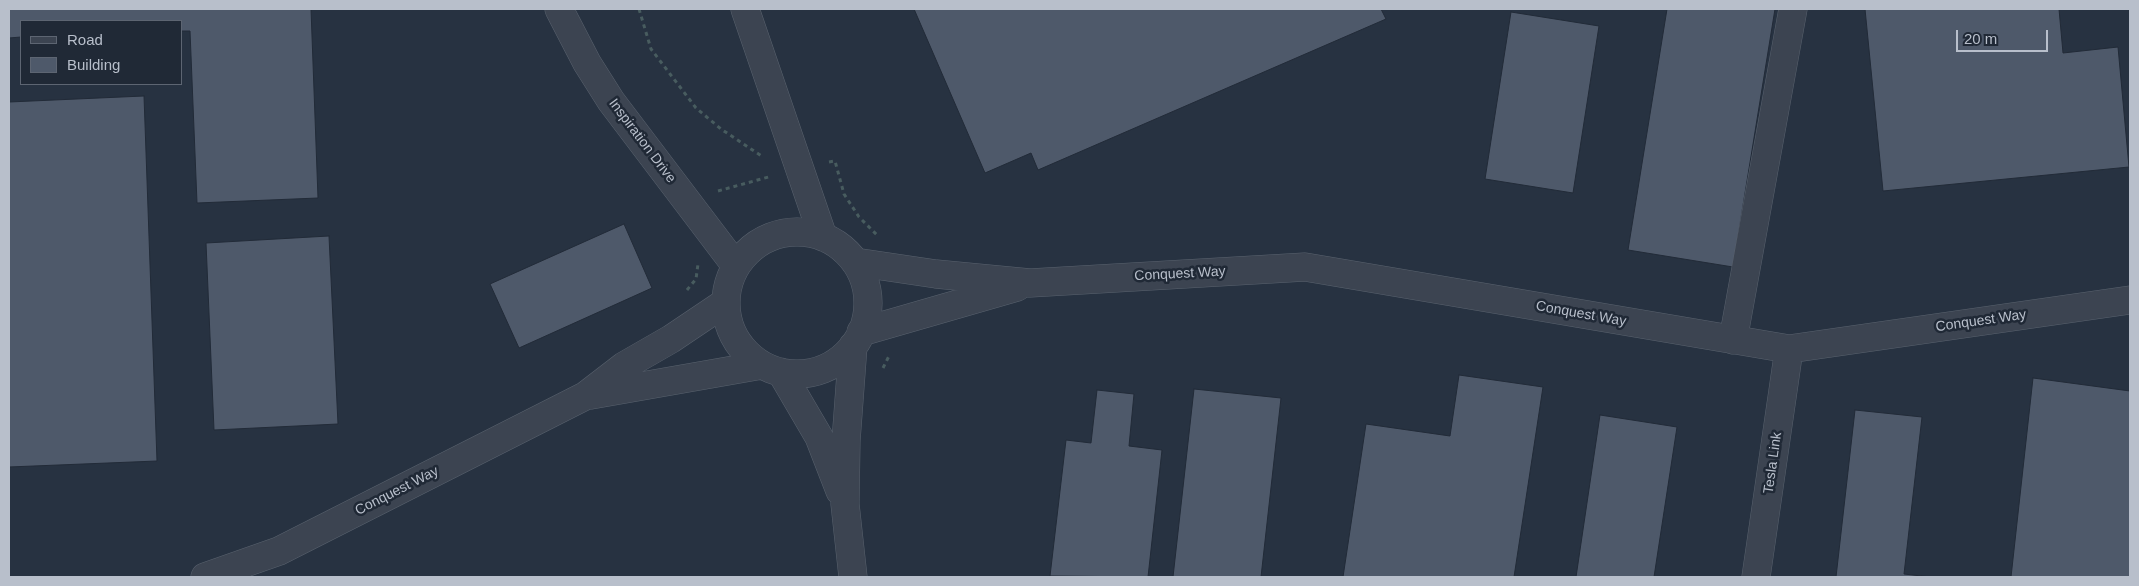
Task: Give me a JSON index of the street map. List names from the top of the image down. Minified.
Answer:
{"streets":{"street":["Inspiration Drive","Conquest Way","Tesla Link"]},"crossings":[["Inspiration Drive","Conquest Way"],["Conquest Way","Tesla Link"]],"legend":["Road","Building"],"scale_bar":"20 m"}
